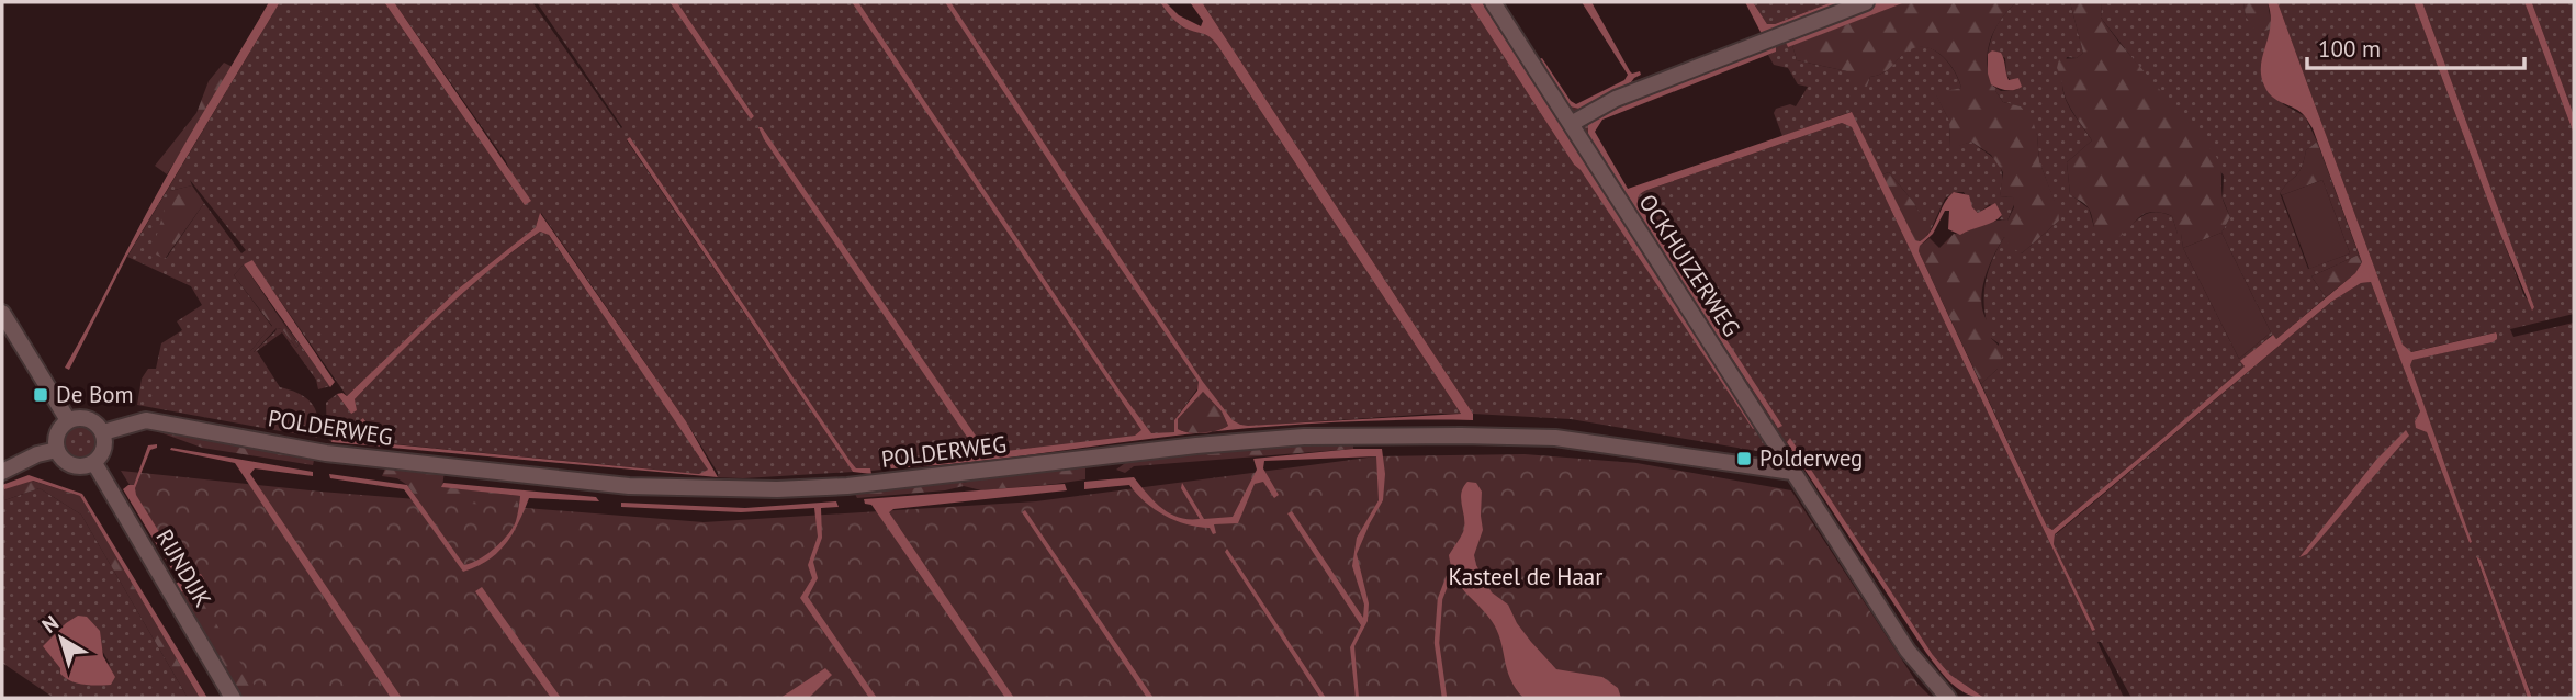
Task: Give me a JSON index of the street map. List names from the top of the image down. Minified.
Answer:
{"streets":{"street":["OCKHUIZERWEG","POLDERWEG","RIJNDIJK"]},"crossings":[["OCKHUIZERWEG","POLDERWEG"],["POLDERWEG","RIJNDIJK"]],"parks":["Kasteel de Haar"],"places":{"transit":["De Bom","Polderweg"]},"scale_bar":"100 m","north":"top left"}
